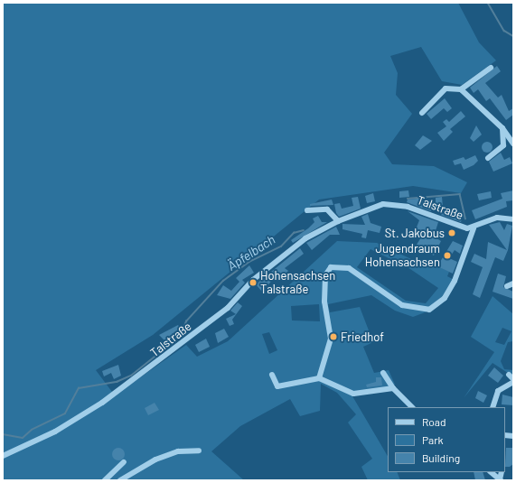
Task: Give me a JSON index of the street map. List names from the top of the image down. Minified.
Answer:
{"streets":{"street":["Talstraße"]},"water":["Äpfelbach"],"places":["St. Jakobus","Jugendraum Hohensachsen","Hohensachsen Talstraße","Friedhof"],"legend":["Road","Park","Building"]}
